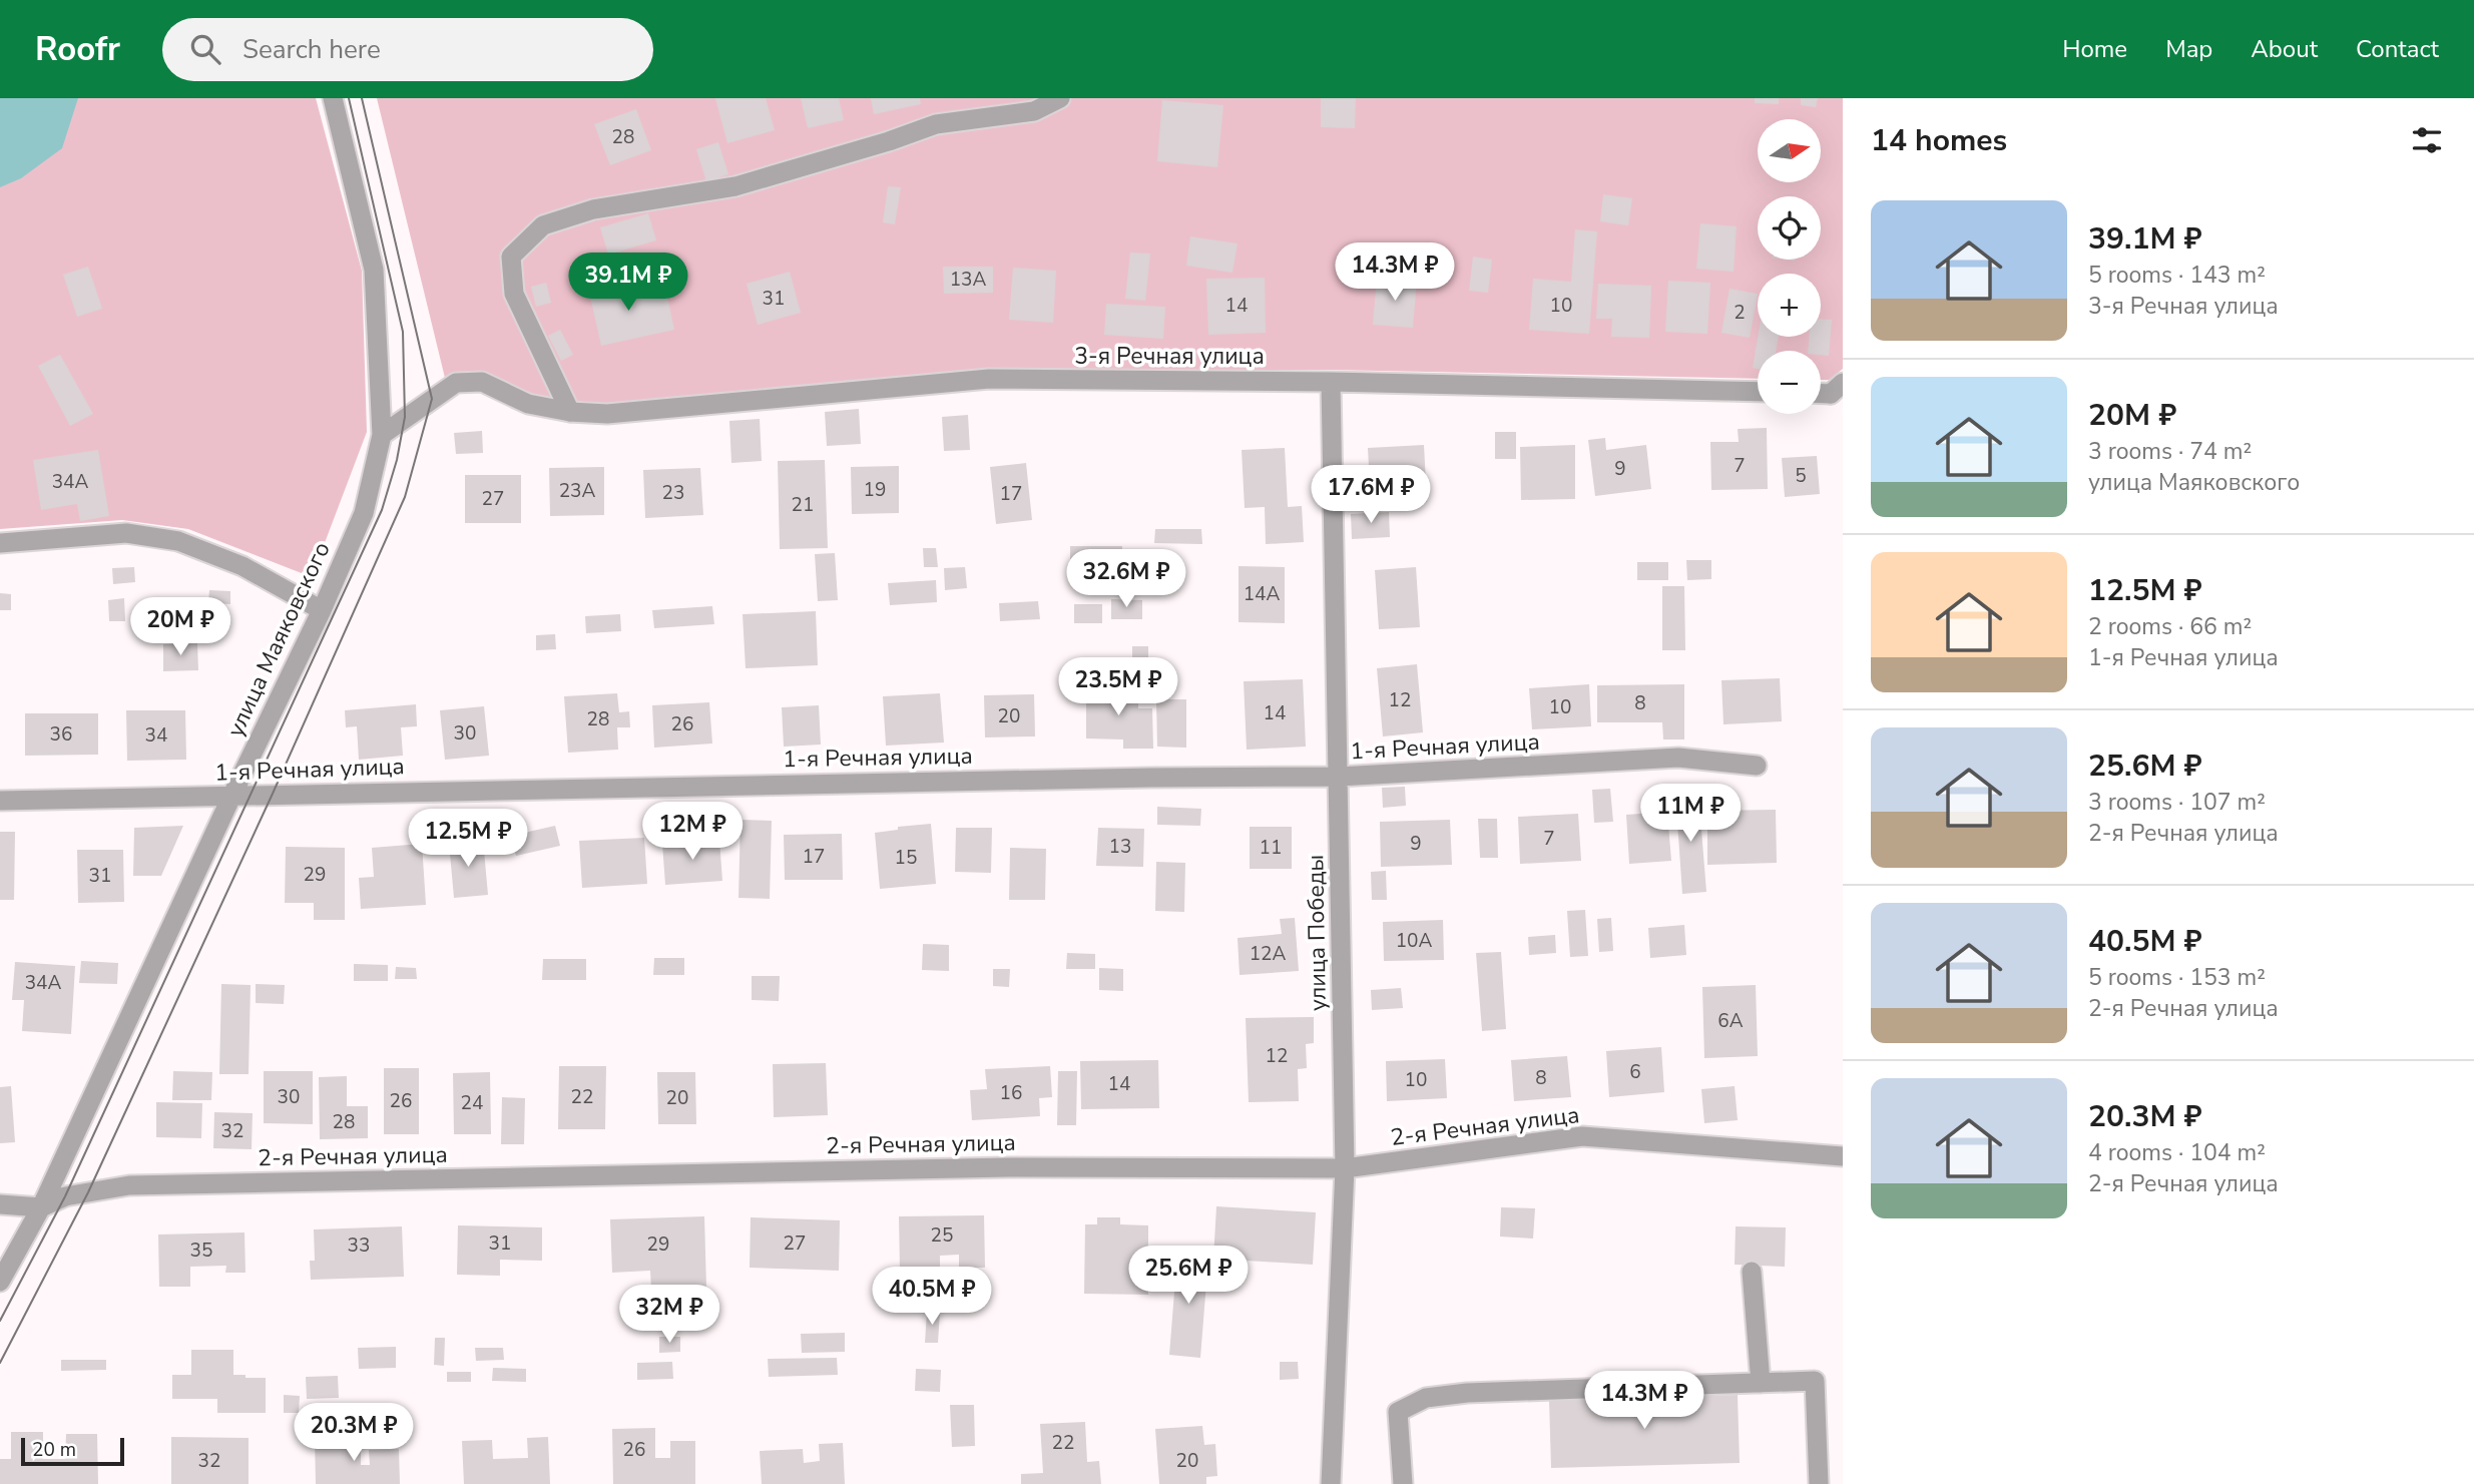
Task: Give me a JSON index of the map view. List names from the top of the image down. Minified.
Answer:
{"streets":{"street":["3-я Речная улица","улица Маяковского","1-я Речная улица","улица Победы","2-я Речная улица"]},"crossings":[["3-я Речная улица","улица Маяковского"],["3-я Речная улица","улица Победы"],["улица Маяковского","1-я Речная улица"],["улица Маяковского","2-я Речная улица"],["1-я Речная улица","улица Победы"],["улица Победы","2-я Речная улица"]],"house_numbers":["28","13А","31","14","10","2","7","9","5","34А","19","23А","23","17","27","21","14А","12","8","10","14","20","28","26","30","36","34","7","9","13","11","17","15","29","31","10А","12А","34А","6А","12","6","8","10","14","16","30","22","20","26","24","28","32","25","31","27","29","33","35","22","26","32","20"],"scale_bar":"20 m","north":"right","page":{"header":"Roofr","search":"Search here","nav":["Home","Map","About","Contact"],"heading":"14 homes","map_buttons":["+","−"],"list":[{"name":"39.1M ₽","note":"5 rooms · 143 m² · 3-я Речная улица"},{"name":"20M ₽","note":"3 rooms · 74 m² · улица Маяковского"},{"name":"12.5M ₽","note":"2 rooms · 66 m² · 1-я Речная улица"},{"name":"25.6M ₽","note":"3 rooms · 107 m² · 2-я Речная улица"},{"name":"40.5M ₽","note":"5 rooms · 153 m² · 2-я Речная улица"},{"name":"20.3M ₽","note":"4 rooms · 104 m² · 2-я Речная улица"}],"price":["14.3M ₽","39.1M ₽","17.6M ₽","32.6M ₽","20M ₽","23.5M ₽","11M ₽","12M ₽","12.5M ₽","25.6M ₽","40.5M ₽","32M ₽","14.3M ₽","20.3M ₽"],"scale":"20 m"}}
